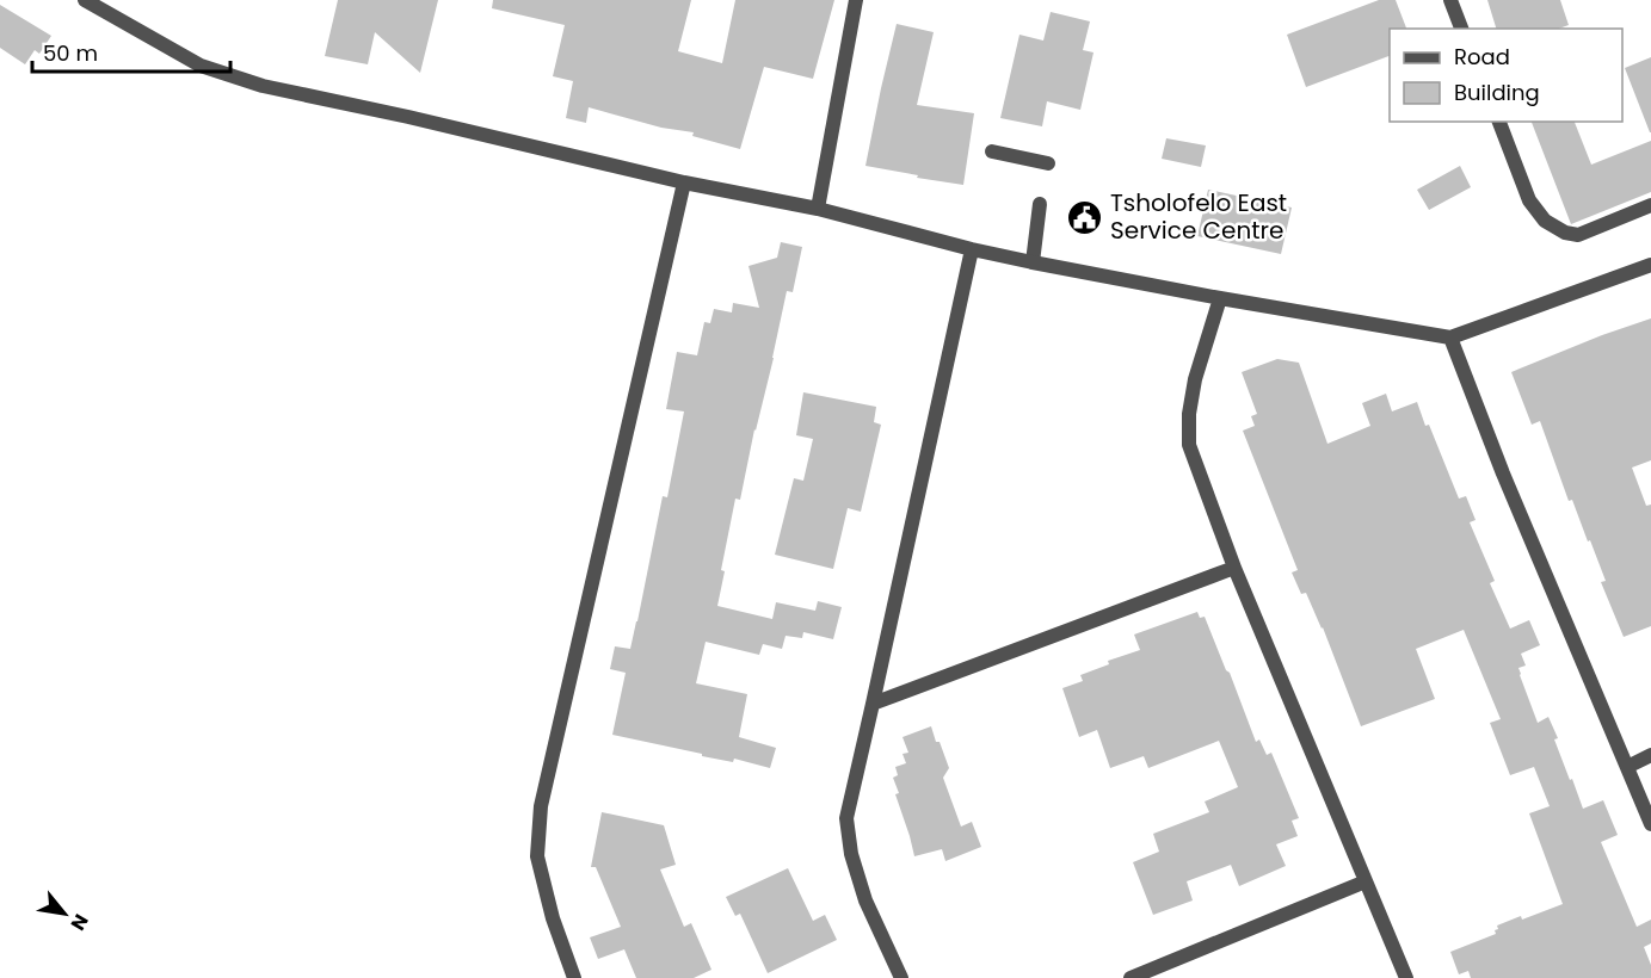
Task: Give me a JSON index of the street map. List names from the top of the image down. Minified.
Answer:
{"places":{"public building":["Tsholofelo East Service Centre"]},"legend":["Road","Building"],"scale_bar":"50 m","north":"bottom right"}
